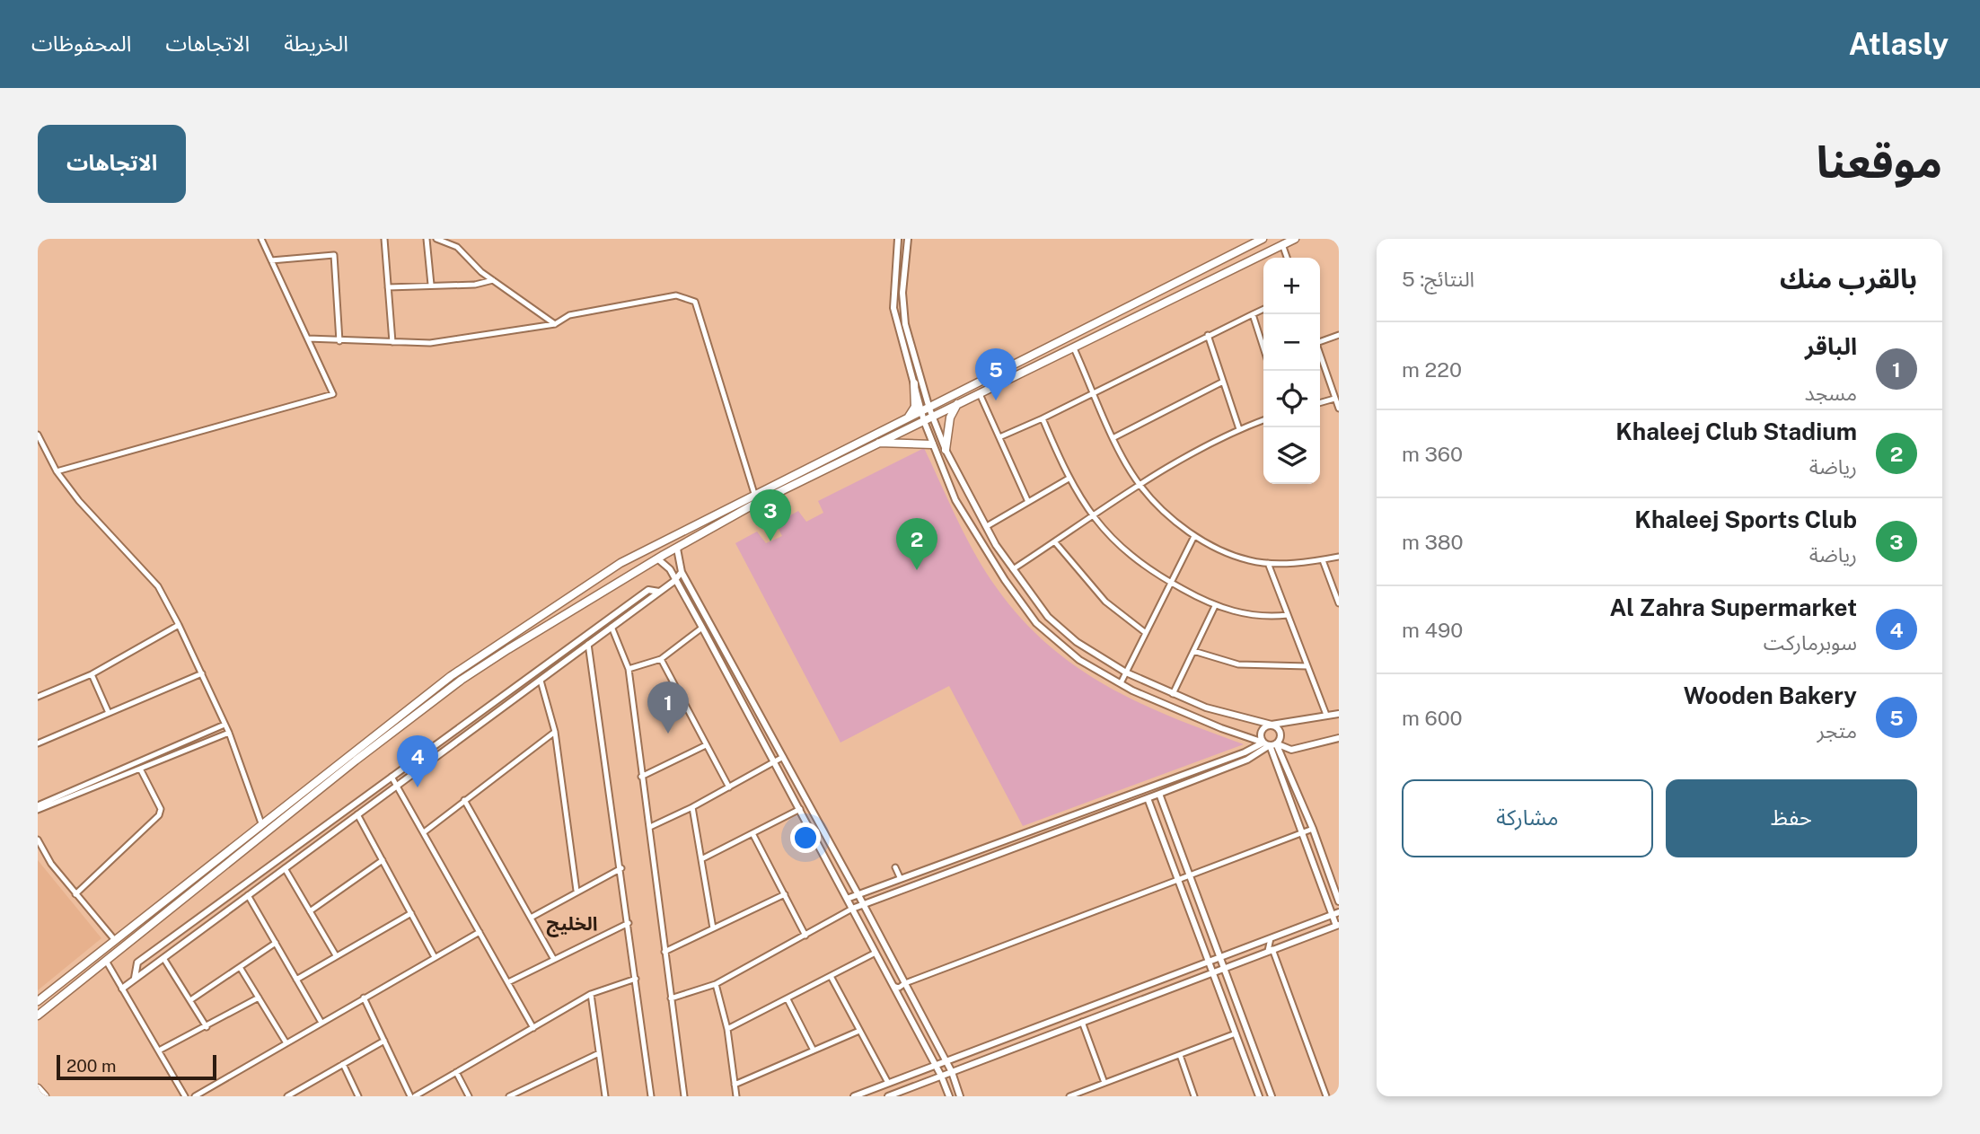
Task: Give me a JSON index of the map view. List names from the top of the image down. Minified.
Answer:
{"districts":["الخليج"],"scale_bar":"200 m","page":{"header":"Atlasly","nav":["الخريطة","الاتجاهات","المحفوظات"],"title":"موقعنا","buttons":["الاتجاهات",["حفظ","مشاركة"]],"heading":["بالقرب منك","النتائج: 5"],"map_buttons":["+","−"],"list":[{"mark":"1","name":"الباقر","note":"مسجد","value":"220 m"},{"mark":"2","name":"Khaleej Club Stadium","note":"رياضة","value":"360 m"},{"mark":"3","name":"Khaleej Sports Club","note":"رياضة","value":"380 m"},{"mark":"4","name":"Al Zahra Supermarket","note":"سوبرماركت","value":"490 m"},{"mark":"5","name":"Wooden Bakery","note":"متجر","value":"600 m"}],"pins":["5","3","2","1","4"],"scale":"200 m"}}
